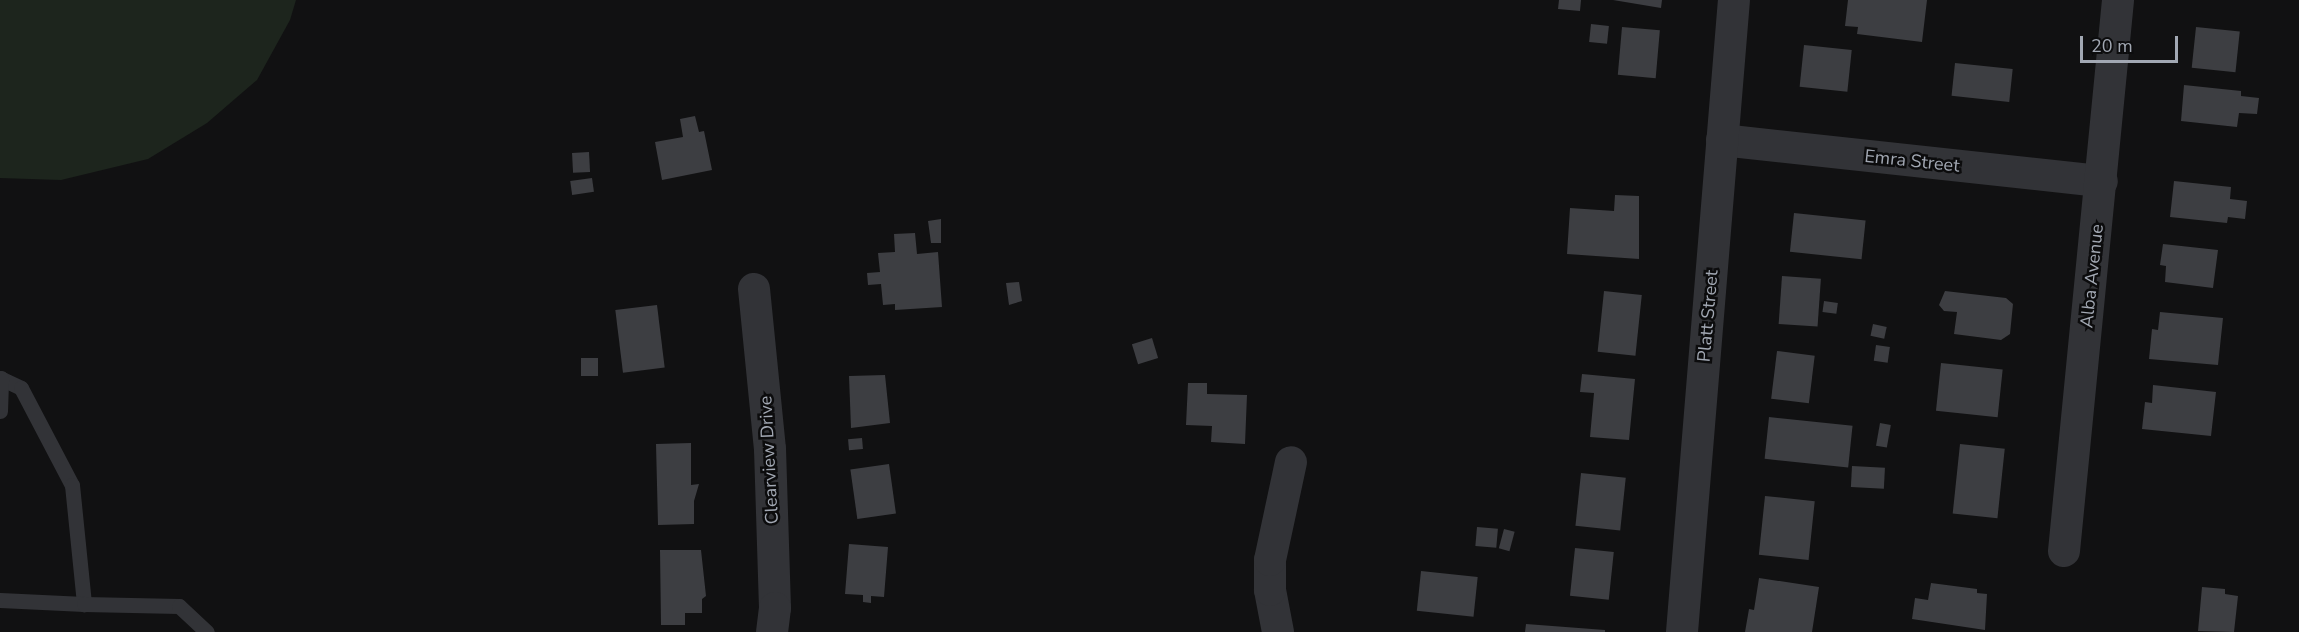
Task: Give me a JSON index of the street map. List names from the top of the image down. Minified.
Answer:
{"streets":{"street":["Emra Street","Alba Avenue","Platt Street","Clearview Drive"]},"crossings":[["Emra Street","Alba Avenue"],["Emra Street","Platt Street"]],"scale_bar":"20 m"}
